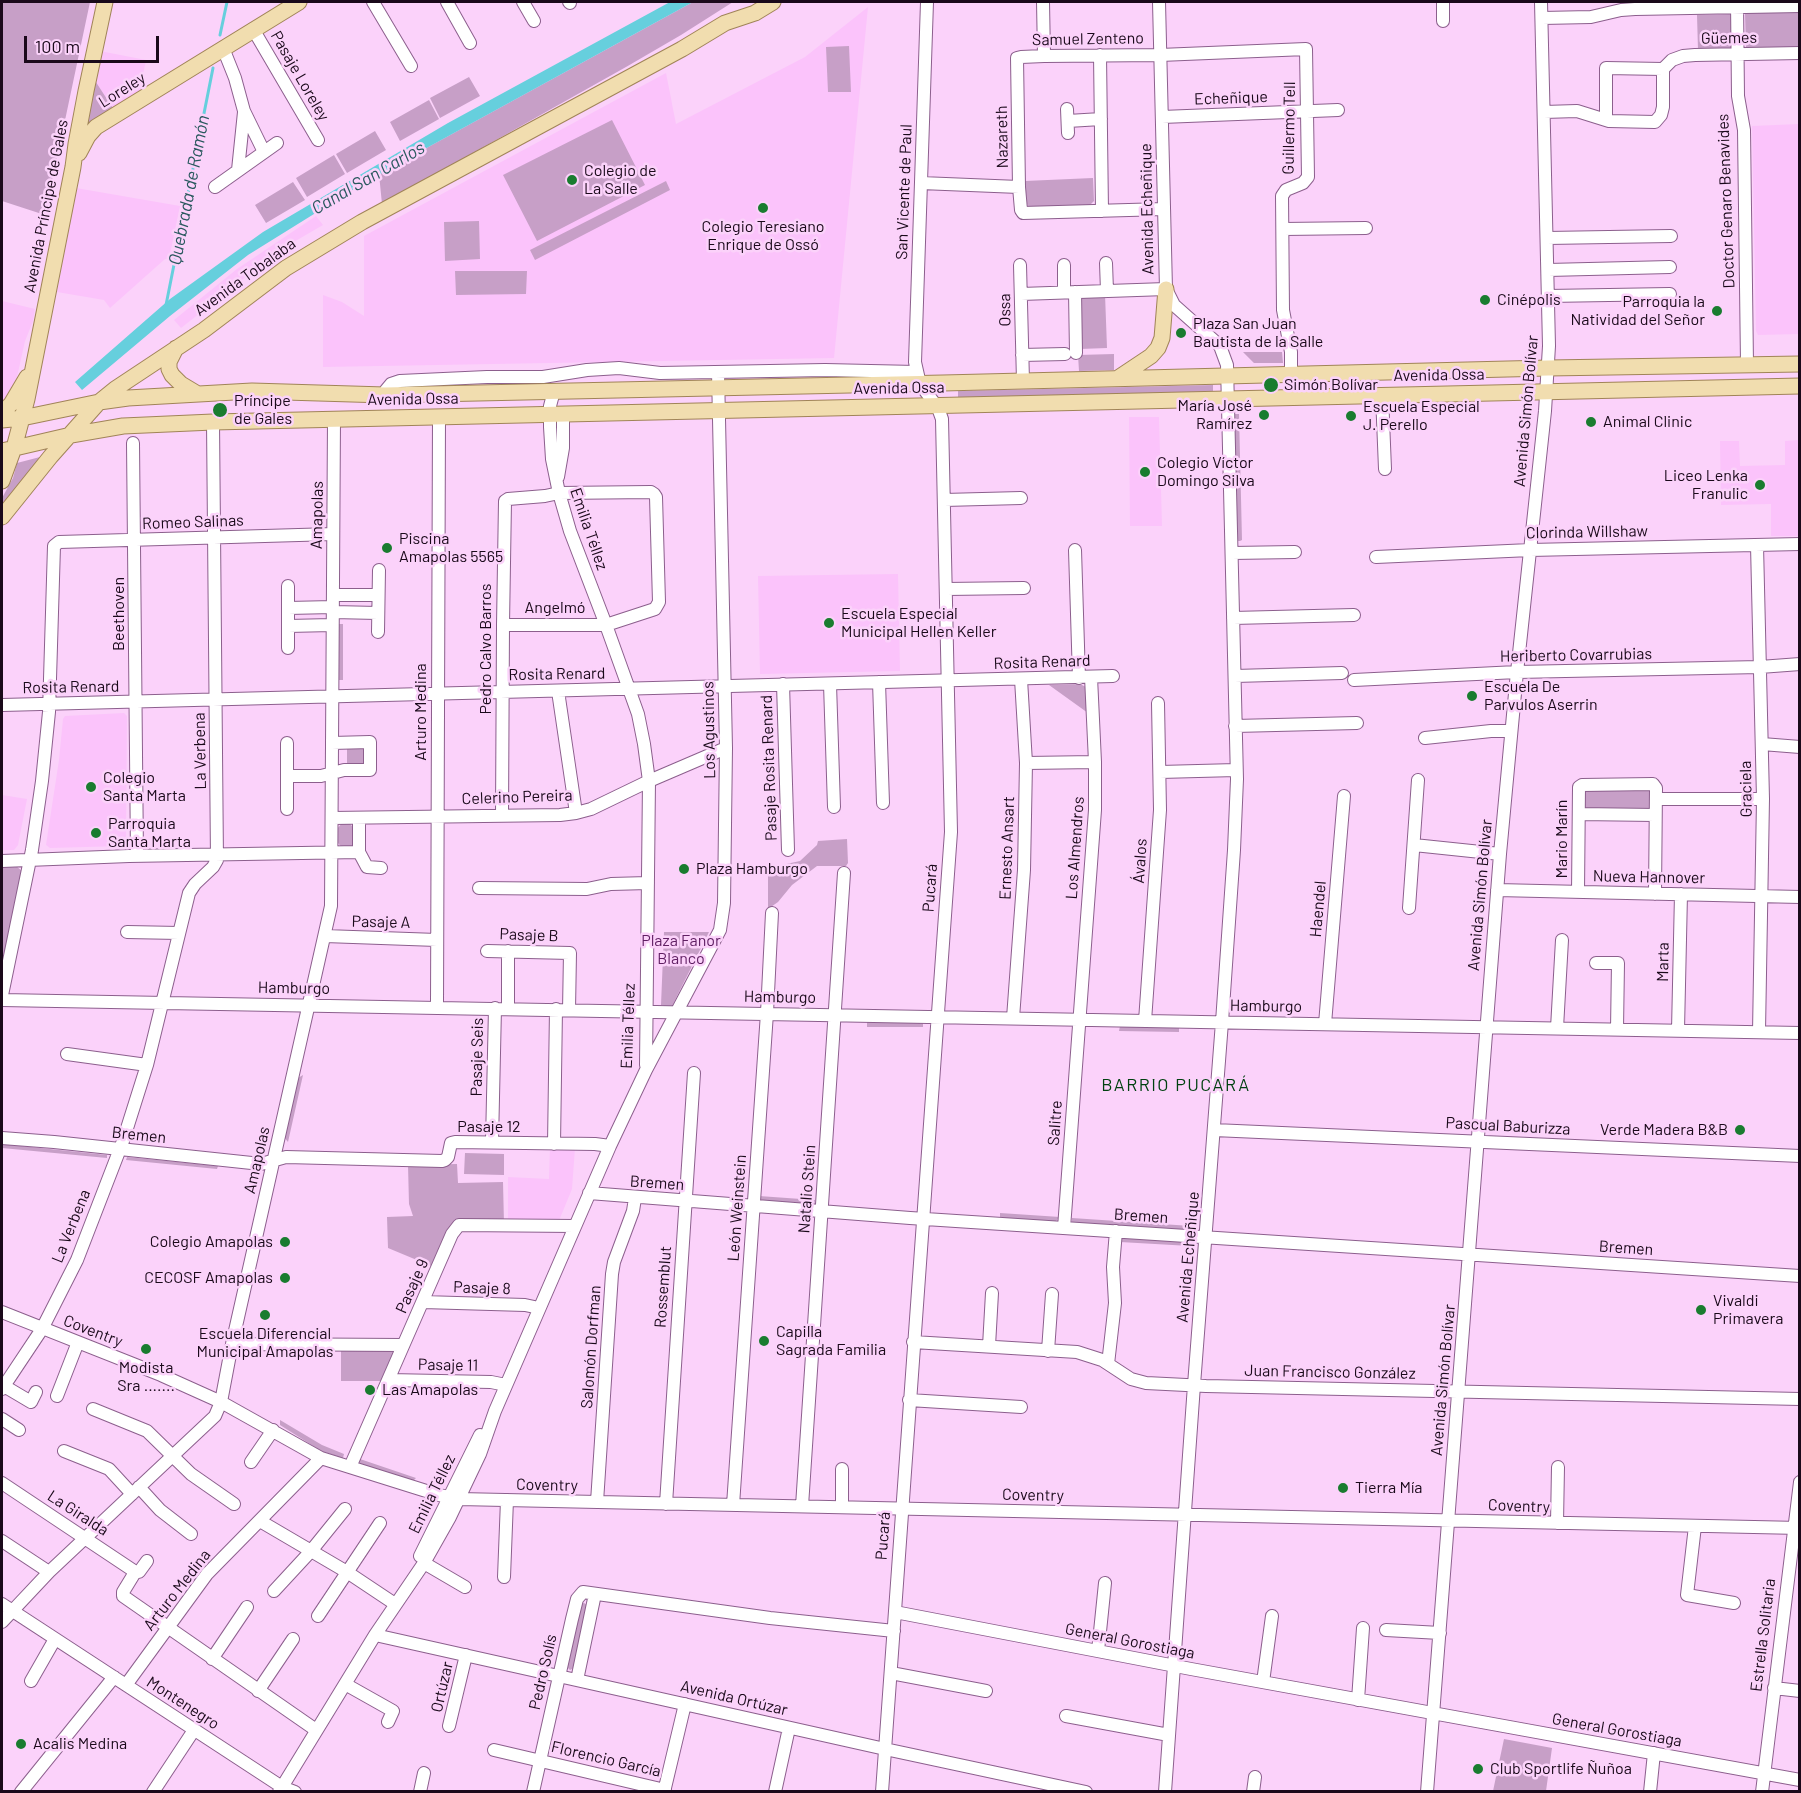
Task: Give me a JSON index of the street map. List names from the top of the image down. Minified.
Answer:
{"streets":{"main road":["Loreley","Avenida Príncipe de Gales","Avenida Tobalaba","Avenida Ossa"],"street":["Güemes","Samuel Zenteno","Pasaje Loreley","Echeñique","Guillermo Tell","Nazareth","San Vicente de Paul","Doctor Genaro Benavides","Avenida Echeñique","Ossa","Avenida Simón Bolívar","Amapolas","Romeo Salinas","Emilia Téllez","Clorinda Willshaw","Angelmó","Beethoven","Pedro Calvo Barros","Heriberto Covarrubias","Rosita Renard","Arturo Medina","Los Agustinos","La Verbena","Pasaje Rosita Renard","Graciela","Celerino Pereira","Mario Marín","Ernesto Ansart","Los Almendros","Ávalos","Nueva Hannover","Pucará","Haendel","Pasaje A","Pasaje B","Marta","Hamburgo","Pasaje Seis","Salitre","Pascual Baburizza","Pasaje 12","Bremen","Natalio Stein","León Weinstein","Pasaje 9","Rossemblut","Pasaje 8","Coventry","Salomón Dorfman","Pasaje 11","Juan Francisco González","La Giralda","Estrella Solitaria","General Gorostiaga","Pedro Solís","Ortúzar","Avenida Ortúzar","Montenegro","Florencio García"]},"crossings":[["Güemes","Doctor Genaro Benavides"],["Samuel Zenteno","Guillermo Tell"],["Samuel Zenteno","Nazareth"],["Samuel Zenteno","Avenida Echeñique"],["Pasaje Loreley","Loreley"],["Loreley","Avenida Príncipe de Gales"],["Echeñique","Guillermo Tell"],["Echeñique","Avenida Echeñique"],["Guillermo Tell","Avenida Echeñique"],["Guillermo Tell","Avenida Ossa"],["San Vicente de Paul","Avenida Ossa"],["San Vicente de Paul","Pucará"],["Doctor Genaro Benavides","Avenida Ossa"],["Avenida Príncipe de Gales","Avenida Ossa"],["Avenida Echeñique","Avenida Ossa"],["Avenida Echeñique","Hamburgo"],["Avenida Echeñique","Pascual Baburizza"],["Avenida Echeñique","Bremen"],["Avenida Echeñique","Coventry"],["Avenida Echeñique","Juan Francisco González"],["Avenida Echeñique","General Gorostiaga"],["Avenida Tobalaba","Avenida Ossa"],["Ossa","Avenida Ossa"],["Avenida Ossa","Avenida Simón Bolívar"],["Avenida Ossa","Amapolas"],["Avenida Ossa","Emilia Téllez"],["Avenida Ossa","Arturo Medina"],["Avenida Ossa","Los Agustinos"],["Avenida Ossa","La Verbena"],["Avenida Ossa","Pucará"],["Avenida Simón Bolívar","Clorinda Willshaw"],["Avenida Simón Bolívar","Heriberto Covarrubias"],["Avenida Simón Bolívar","Nueva Hannover"],["Avenida Simón Bolívar","Hamburgo"],["Avenida Simón Bolívar","Pascual Baburizza"],["Avenida Simón Bolívar","Bremen"],["Avenida Simón Bolívar","Coventry"],["Avenida Simón Bolívar","Juan Francisco González"],["Avenida Simón Bolívar","General Gorostiaga"],["Amapolas","Romeo Salinas"],["Amapolas","Rosita Renard"],["Amapolas","Celerino Pereira"],["Amapolas","Pasaje A"],["Amapolas","Hamburgo"],["Amapolas","Pasaje 12"],["Amapolas","Bremen"],["Amapolas","Coventry"],["Amapolas","La Giralda"],["Amapolas","Montenegro"],["Romeo Salinas","Beethoven"],["Romeo Salinas","Rosita Renard"],["Romeo Salinas","La Verbena"],["Emilia Téllez","Angelmó"],["Emilia Téllez","Pedro Calvo Barros"],["Emilia Téllez","Rosita Renard"],["Emilia Téllez","Los Agustinos"],["Emilia Téllez","Celerino Pereira"],["Emilia Téllez","Hamburgo"],["Emilia Téllez","Pasaje 12"],["Emilia Téllez","Bremen"],["Emilia Téllez","Pasaje 9"],["Emilia Téllez","Pasaje 8"],["Emilia Téllez","Coventry"],["Emilia Téllez","Pasaje 11"],["Emilia Téllez","Avenida Ortúzar"],["Emilia Téllez","Montenegro"],["Clorinda Willshaw","Graciela"],["Angelmó","Pedro Calvo Barros"],["Beethoven","Rosita Renard"],["Pedro Calvo Barros","Rosita Renard"],["Pedro Calvo Barros","Celerino Pereira"],["Heriberto Covarrubias","Graciela"],["Rosita Renard","Arturo Medina"],["Rosita Renard","Los Agustinos"],["Rosita Renard","La Verbena"],["Rosita Renard","Pasaje Rosita Renard"],["Rosita Renard","Ernesto Ansart"],["Rosita Renard","Los Almendros"],["Rosita Renard","Pucará"],["Arturo Medina","Celerino Pereira"],["Arturo Medina","Pasaje A"],["Arturo Medina","Hamburgo"],["Arturo Medina","Coventry"],["Arturo Medina","Montenegro"],["Los Agustinos","Celerino Pereira"],["Los Agustinos","Hamburgo"],["La Verbena","Hamburgo"],["La Verbena","Bremen"],["La Verbena","Coventry"],["Graciela","Nueva Hannover"],["Graciela","Hamburgo"],["Mario Marín","Nueva Hannover"],["Ernesto Ansart","Hamburgo"],["Los Almendros","Hamburgo"],["Los Almendros","Salitre"],["Ávalos","Hamburgo"],["Nueva Hannover","Marta"],["Pucará","Hamburgo"],["Pucará","Bremen"],["Pucará","Coventry"],["Pucará","Juan Francisco González"],["Pucará","General Gorostiaga"],["Pucará","Avenida Ortúzar"],["Haendel","Hamburgo"],["Pasaje B","Hamburgo"],["Pasaje B","Pasaje Seis"],["Marta","Hamburgo"],["Hamburgo","Pasaje Seis"],["Hamburgo","Salitre"],["Hamburgo","Natalio Stein"],["Hamburgo","León Weinstein"],["Pasaje Seis","Pasaje 12"],["Salitre","Bremen"],["Pasaje 12","Bremen"],["Bremen","Natalio Stein"],["Bremen","León Weinstein"],["Bremen","Rossemblut"],["Bremen","Salomón Dorfman"],["Natalio Stein","Coventry"],["León Weinstein","Coventry"],["Pasaje 9","Pasaje 8"],["Pasaje 9","Coventry"],["Pasaje 9","Pasaje 11"],["Rossemblut","Coventry"],["Coventry","Salomón Dorfman"],["Coventry","Estrella Solitaria"],["Estrella Solitaria","General Gorostiaga"],["Pedro Solís","Avenida Ortúzar"],["Pedro Solís","Florencio García"],["Ortúzar","Avenida Ortúzar"]],"districts":["BARRIO PUCARÁ"],"water":["Canal San Carlos","Quebrada de Ramón"],"parks":["Plaza Fanor Blanco"],"places":["Colegio de La Salle","Colegio Teresiano Enrique de Ossó","Cinépolis","Parroquia la Natividad del Señor","Plaza San Juan Bautista de la Salle","Simón Bolívar","Príncipe de Gales","María José Ramírez","Escuela Especial J. Perello","Animal Clinic","Colegio Víctor Domingo Silva","Liceo Lenka Franulic","Piscina Amapolas 5565","Escuela Especial Municipal Hellen Keller","Escuela De Parvulos Aserrin","Colegio Santa Marta","Parroquia Santa Marta","Plaza Hamburgo","Verde Madera B&B","Colegio Amapolas","CECOSF Amapolas","Vivaldi Primavera","Escuela Diferencial Municipal Amapolas","Capilla Sagrada Familia","Modista Sra .......","Las Amapolas","Tierra Mía","Acalis Medina","Club Sportlife Ñuñoa"],"scale_bar":"100 m"}
